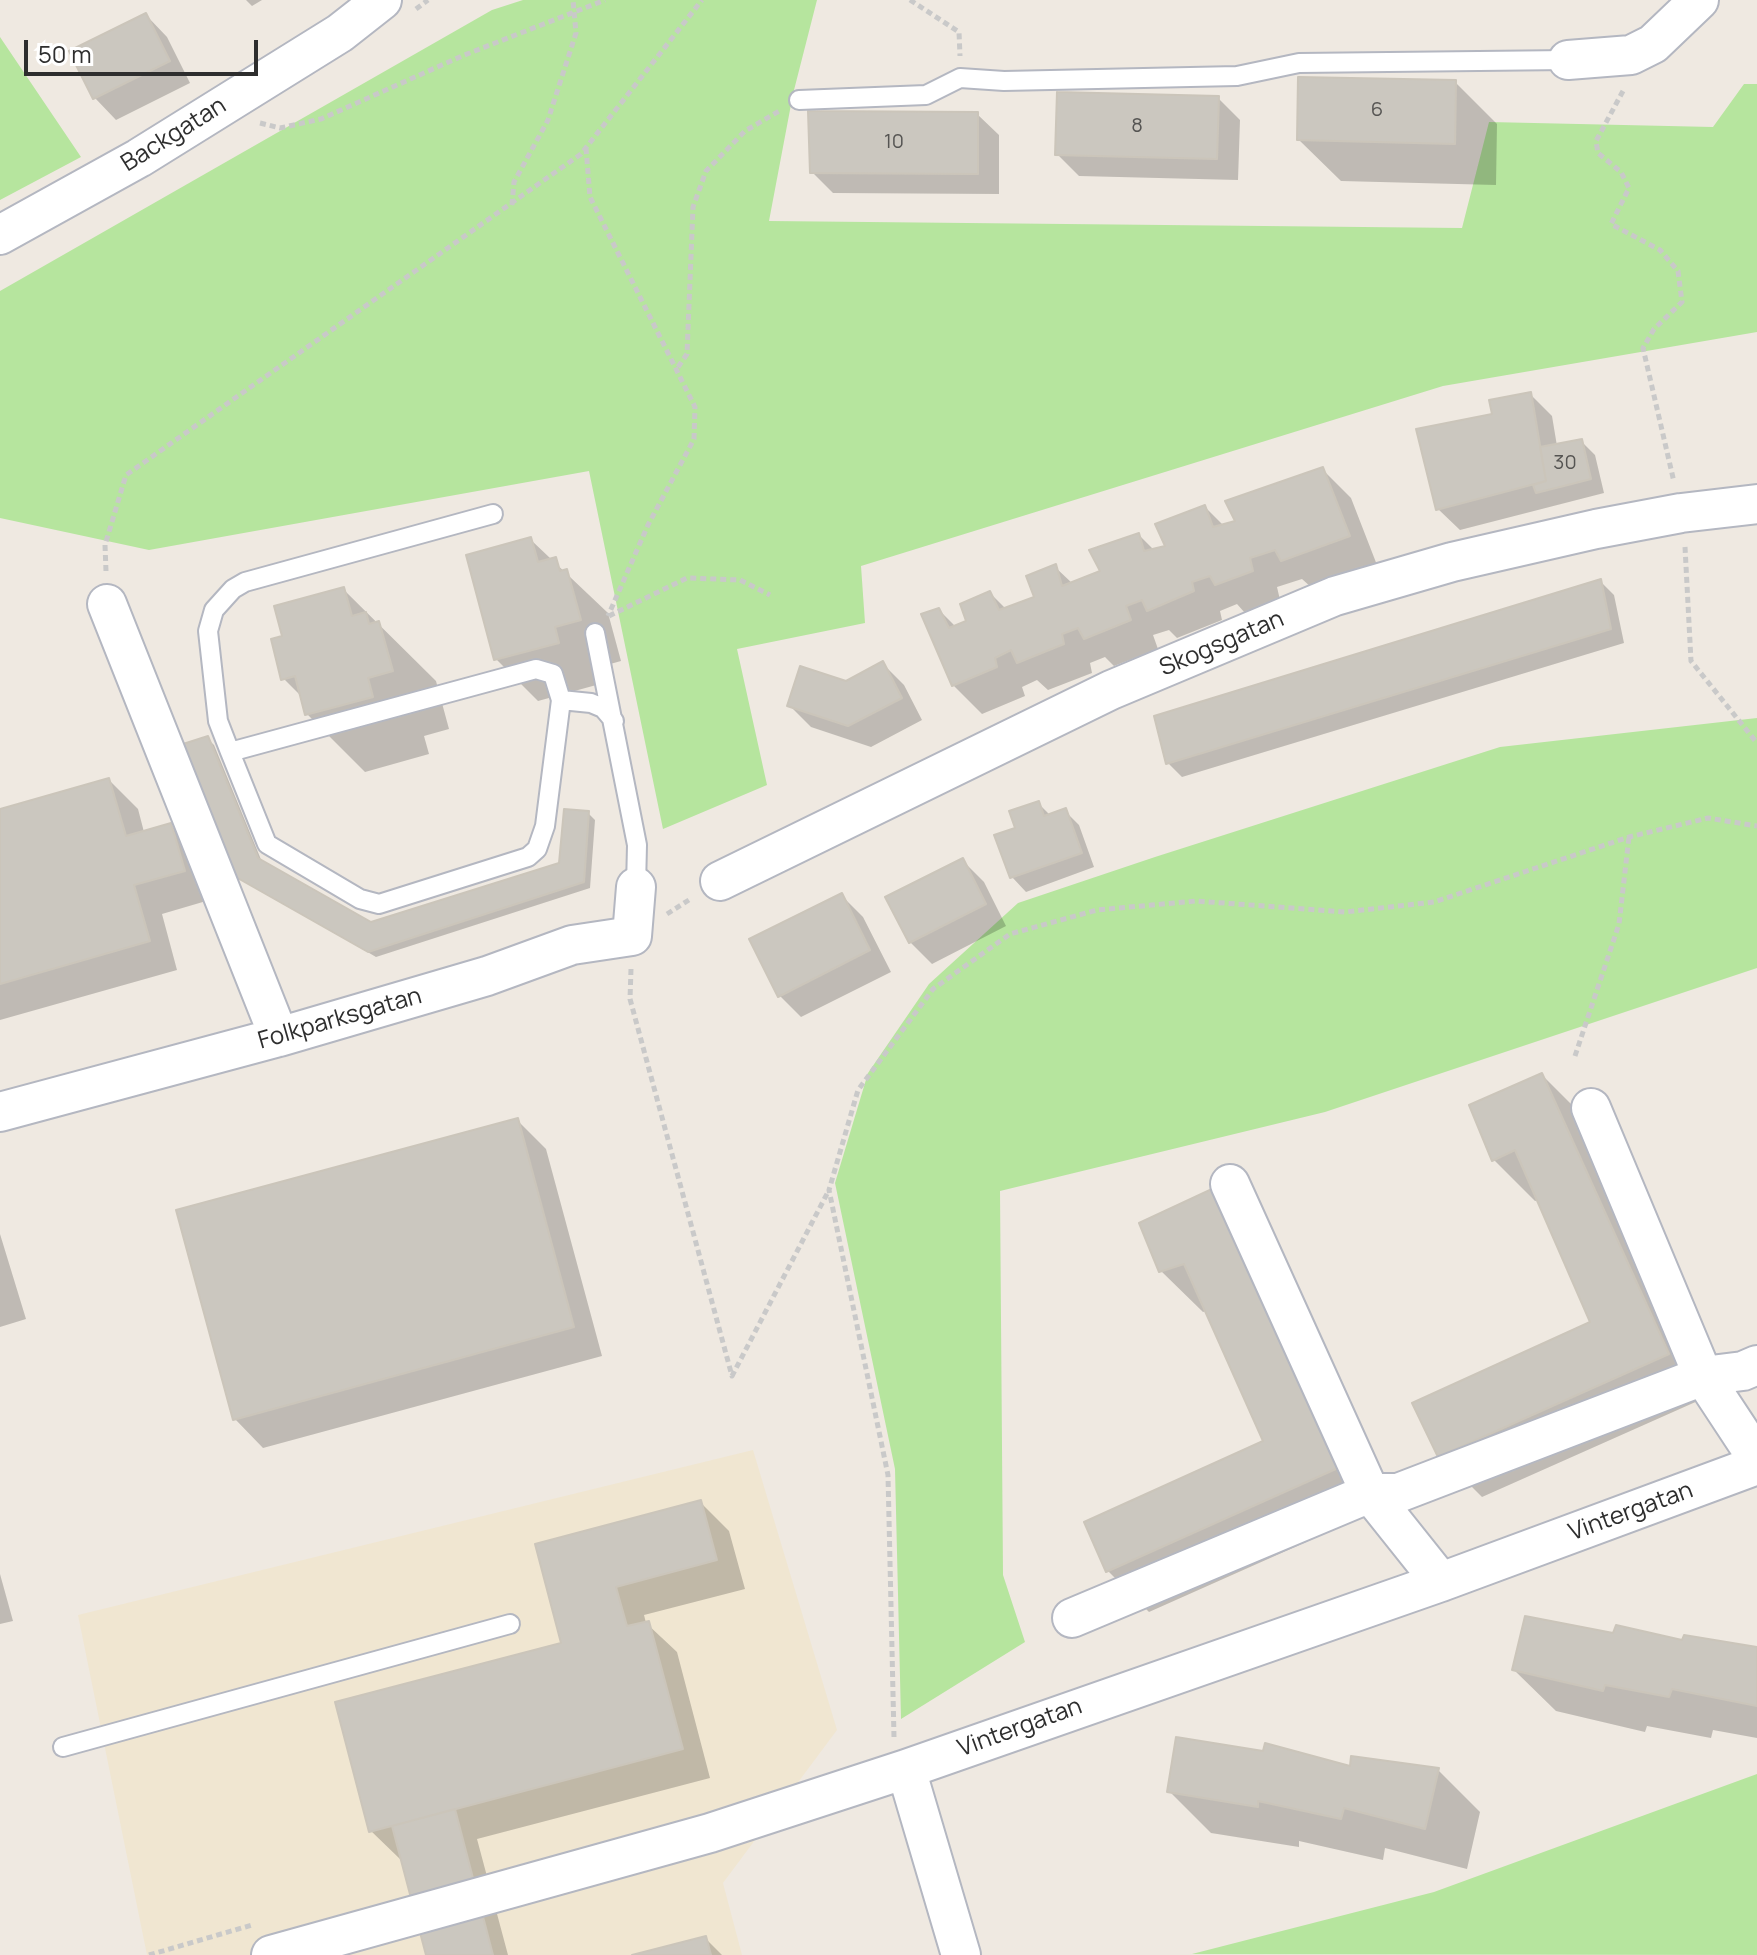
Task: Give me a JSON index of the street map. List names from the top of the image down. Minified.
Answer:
{"streets":{"street":["Backgatan","Skogsgatan","Folkparksgatan","Vintergatan"]},"house_numbers":["6","8","10","30"],"scale_bar":"50 m"}
